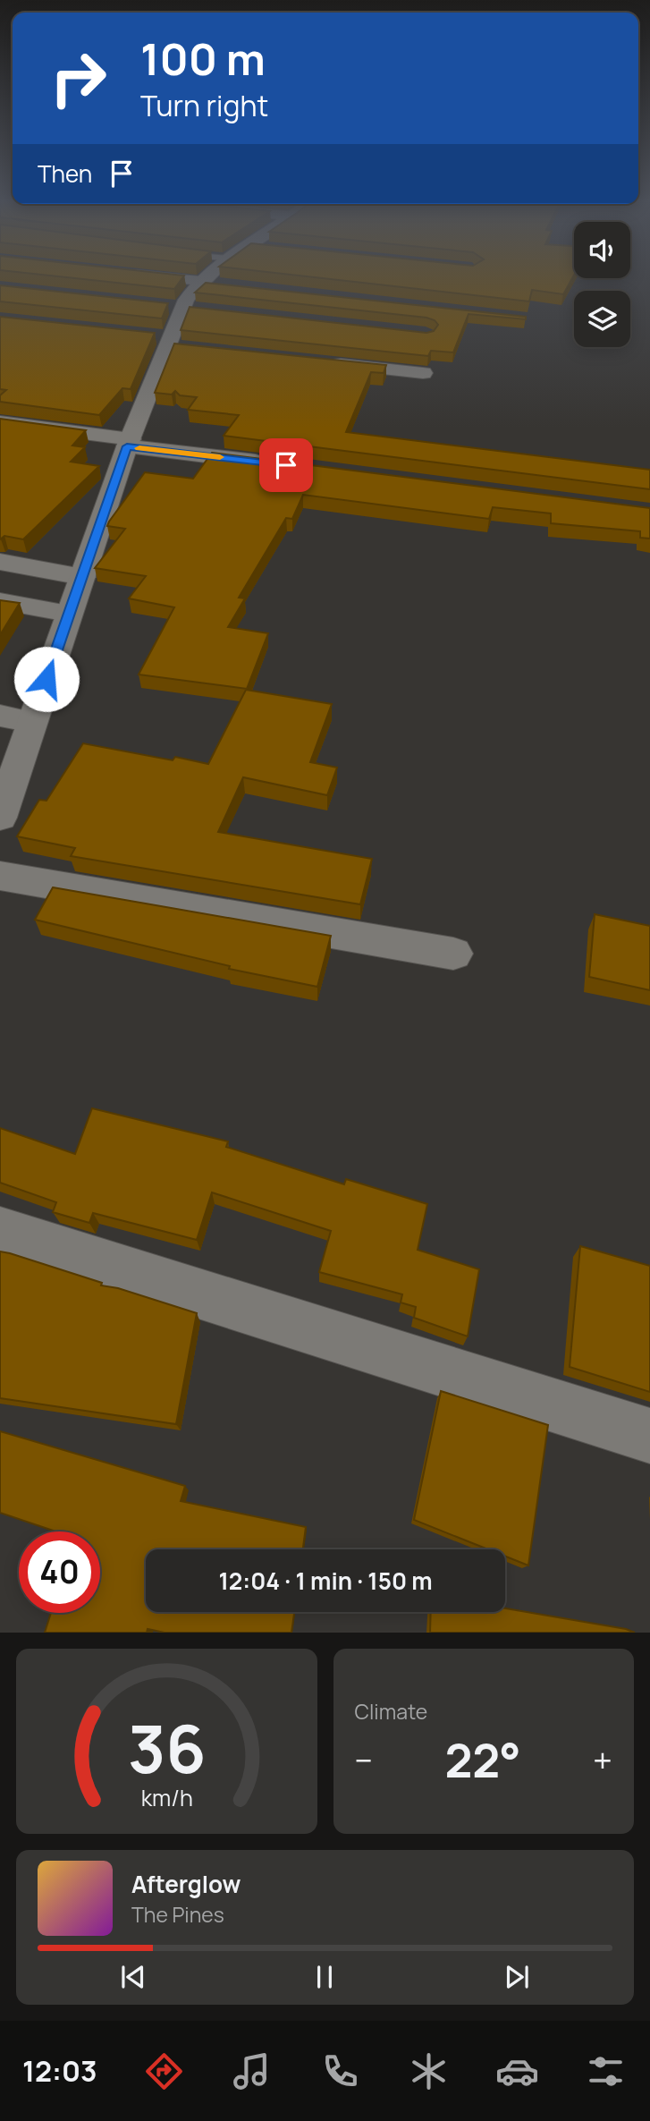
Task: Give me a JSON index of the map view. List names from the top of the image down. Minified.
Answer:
{"page":{"turn":["100 m","Turn right"],"then":"Then","limit":"40","trip":"12:04 · 1 min · 150 m","tile":"Climate","heat":["−","22°","+"],"song":["Afterglow","The Pines"],"tabs":"12:03","gauge":["36","km/h"]}}
